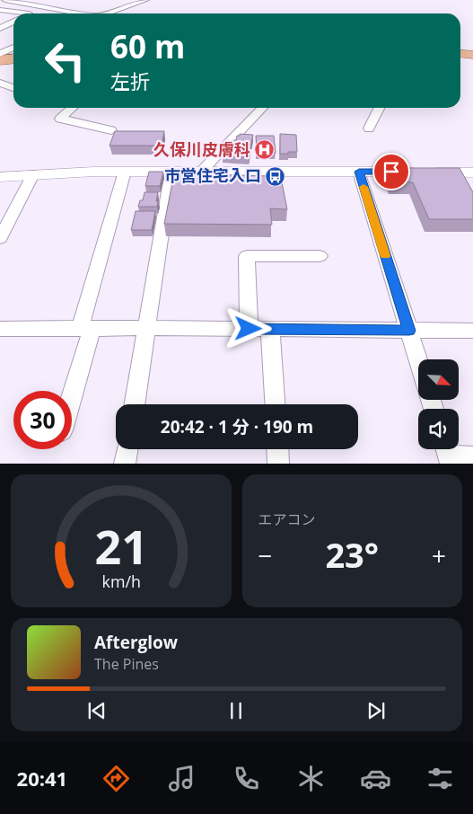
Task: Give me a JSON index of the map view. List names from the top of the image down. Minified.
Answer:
{"places":{"hospital":["久保川皮膚科"],"bus stop":["市営住宅入口"]},"north":"bottom right","page":{"turn":["60 m","左折"],"limit":"30","trip":"20:42 · 1 分 · 190 m","tile":"エアコン","heat":["−","23°","+"],"song":["Afterglow","The Pines"],"tabs":"20:41","gauge":["21","km/h"]}}
